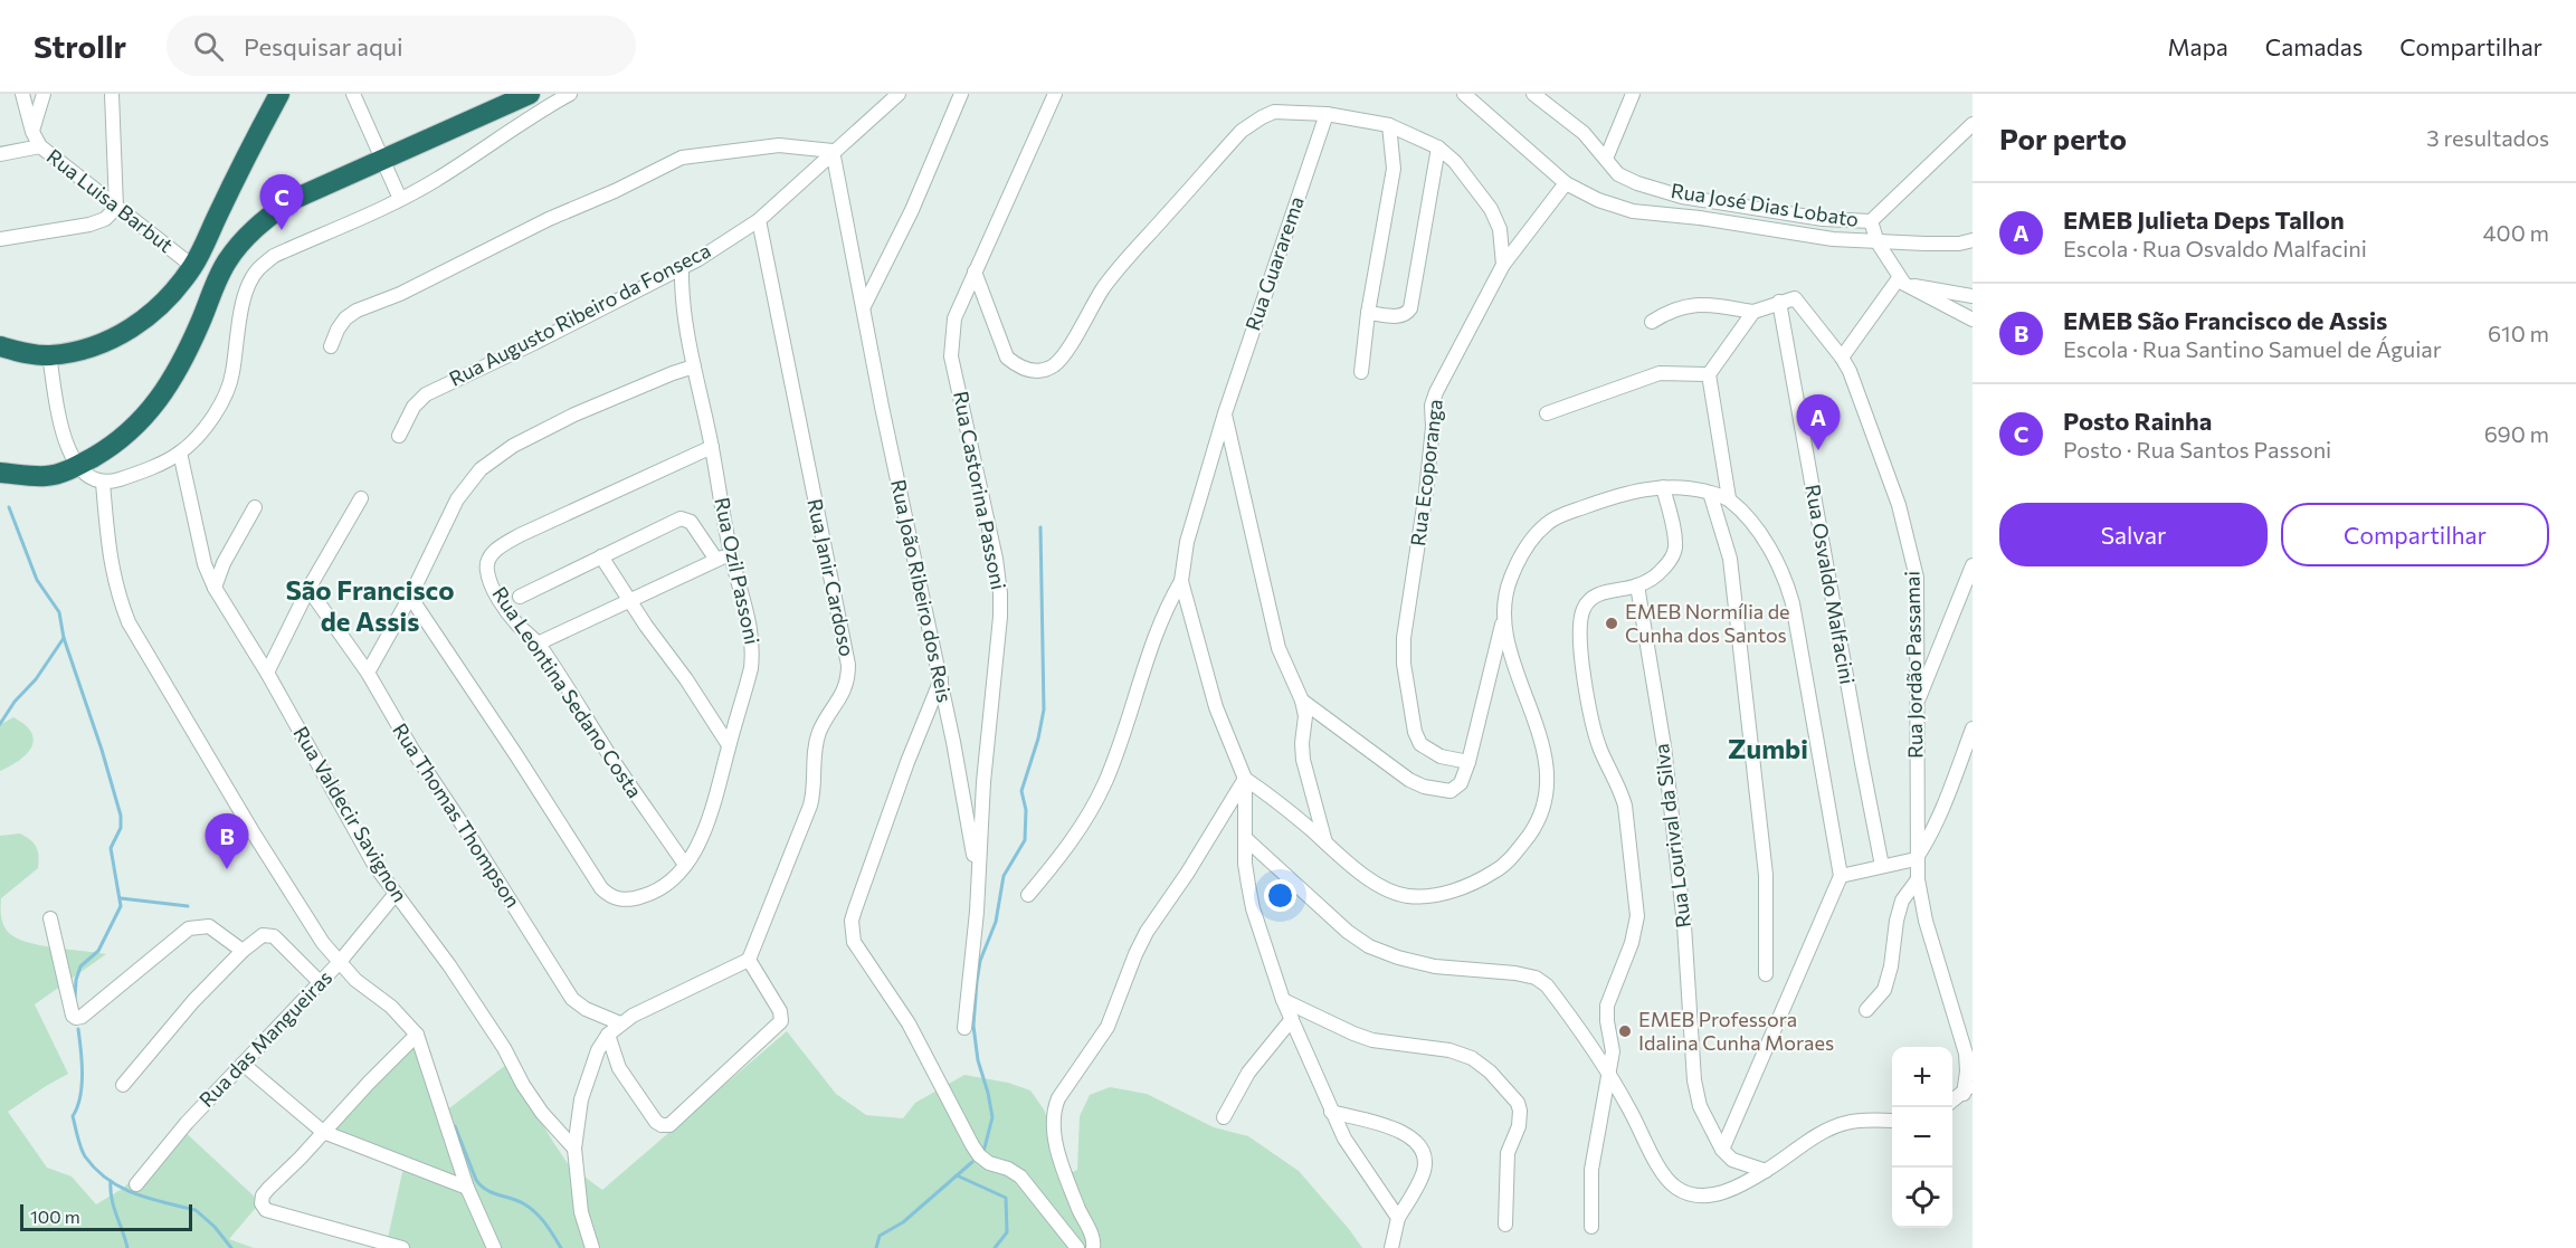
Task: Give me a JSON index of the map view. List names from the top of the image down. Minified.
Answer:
{"streets":{"street":["Rua Luisa Barbut","Rua José Dias Lobato","Rua Guararema","Rua Augusto Ribeiro da Fonseca","Rua Ecoporanga","Rua Castorina Passoni","Rua Ozil Passoni","Rua Janir Cardoso","Rua Osvaldo Malfacini","Rua João Ribeiro dos Reis","Rua Jordão Passamai","Rua Leontina Sedano Costa","Rua Valdecir Savignon","Rua Thomas Thompson","Rua Lourival da Silva","Rua das Mangueiras"]},"crossings":[["Rua Augusto Ribeiro da Fonseca","Rua Ozil Passoni"],["Rua Augusto Ribeiro da Fonseca","Rua Janir Cardoso"],["Rua Augusto Ribeiro da Fonseca","Rua João Ribeiro dos Reis"],["Rua Castorina Passoni","Rua João Ribeiro dos Reis"],["Rua Ozil Passoni","Rua Leontina Sedano Costa"],["Rua Osvaldo Malfacini","Rua Jordão Passamai"],["Rua Valdecir Savignon","Rua das Mangueiras"]],"districts":["São Francisco de Assis","Zumbi"],"places":["EMEB Normília de Cunha dos Santos","EMEB Professora Idalina Cunha Moraes"],"scale_bar":"100 m","page":{"header":"Strollr","search":"Pesquisar aqui","nav":["Mapa","Camadas","Compartilhar"],"heading":["Por perto","3 resultados"],"pins":["C","A","B"],"list":[{"mark":"A","name":"EMEB Julieta Deps Tallon","note":"Escola · Rua Osvaldo Malfacini","value":"400 m"},{"mark":"B","name":"EMEB São Francisco de Assis","note":"Escola · Rua Santino Samuel de Águiar","value":"610 m"},{"mark":"C","name":"Posto Rainha","note":"Posto · Rua Santos Passoni","value":"690 m"}],"buttons":["Salvar","Compartilhar"],"map_buttons":["+","−"],"scale":"100 m"}}
